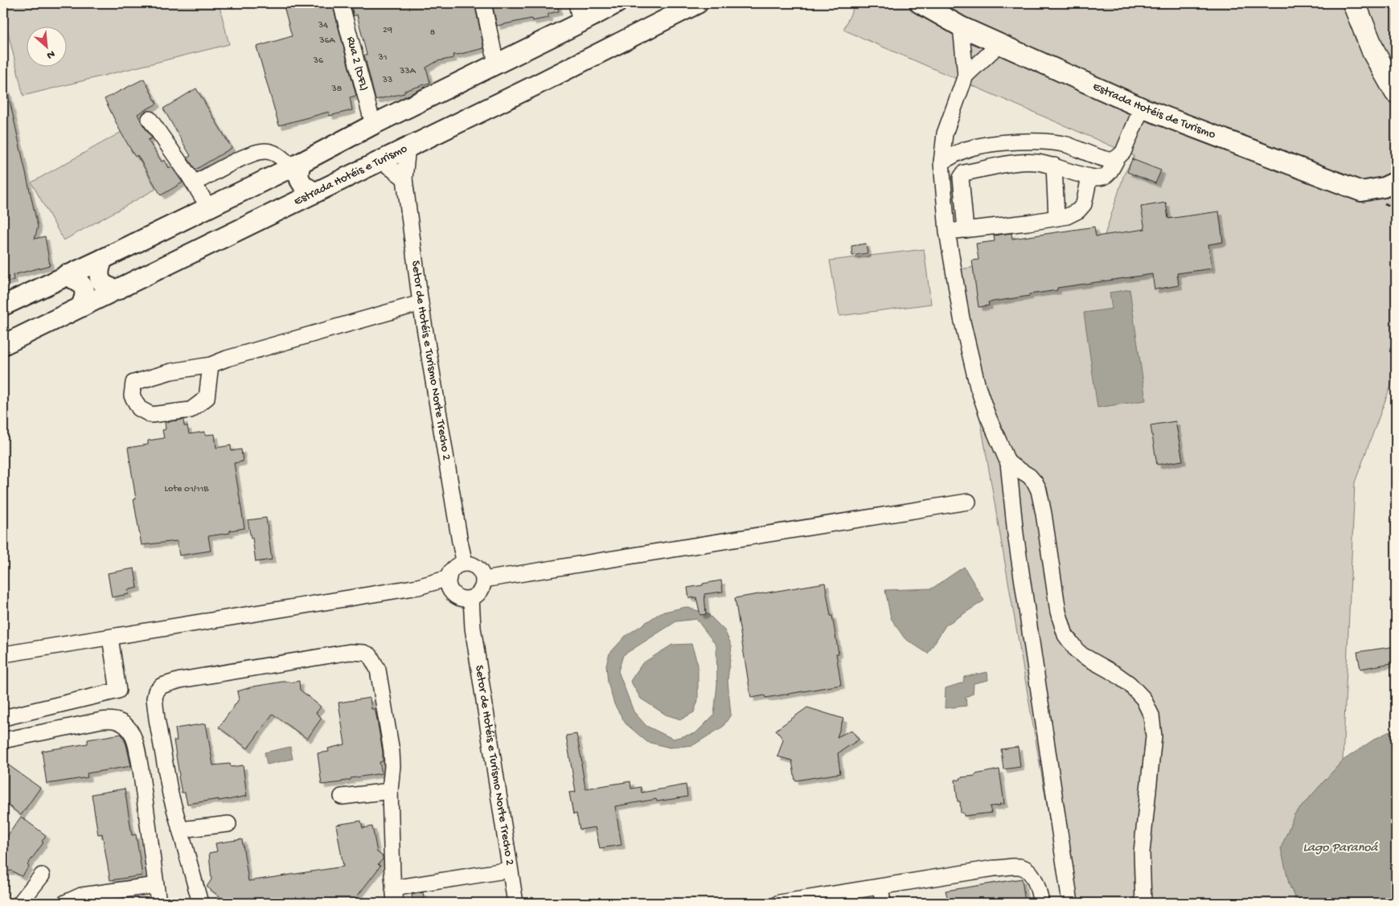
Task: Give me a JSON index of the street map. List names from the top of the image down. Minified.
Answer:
{"streets":{"main road":["Estrada Hotéis de Turismo","Estrada Hotéis e Turismo"],"street":["Rua 2 (DFL)","Setor de Hotéis e Turismo Norte Trecho 2"]},"crossings":[["Estrada Hotéis e Turismo","Setor de Hotéis e Turismo Norte Trecho 2"]],"water":["Lago Paranoá"],"house_numbers":["34","29","8","36A","31","36","33A","33","38","Lote 01/11B"],"north":"bottom right"}
